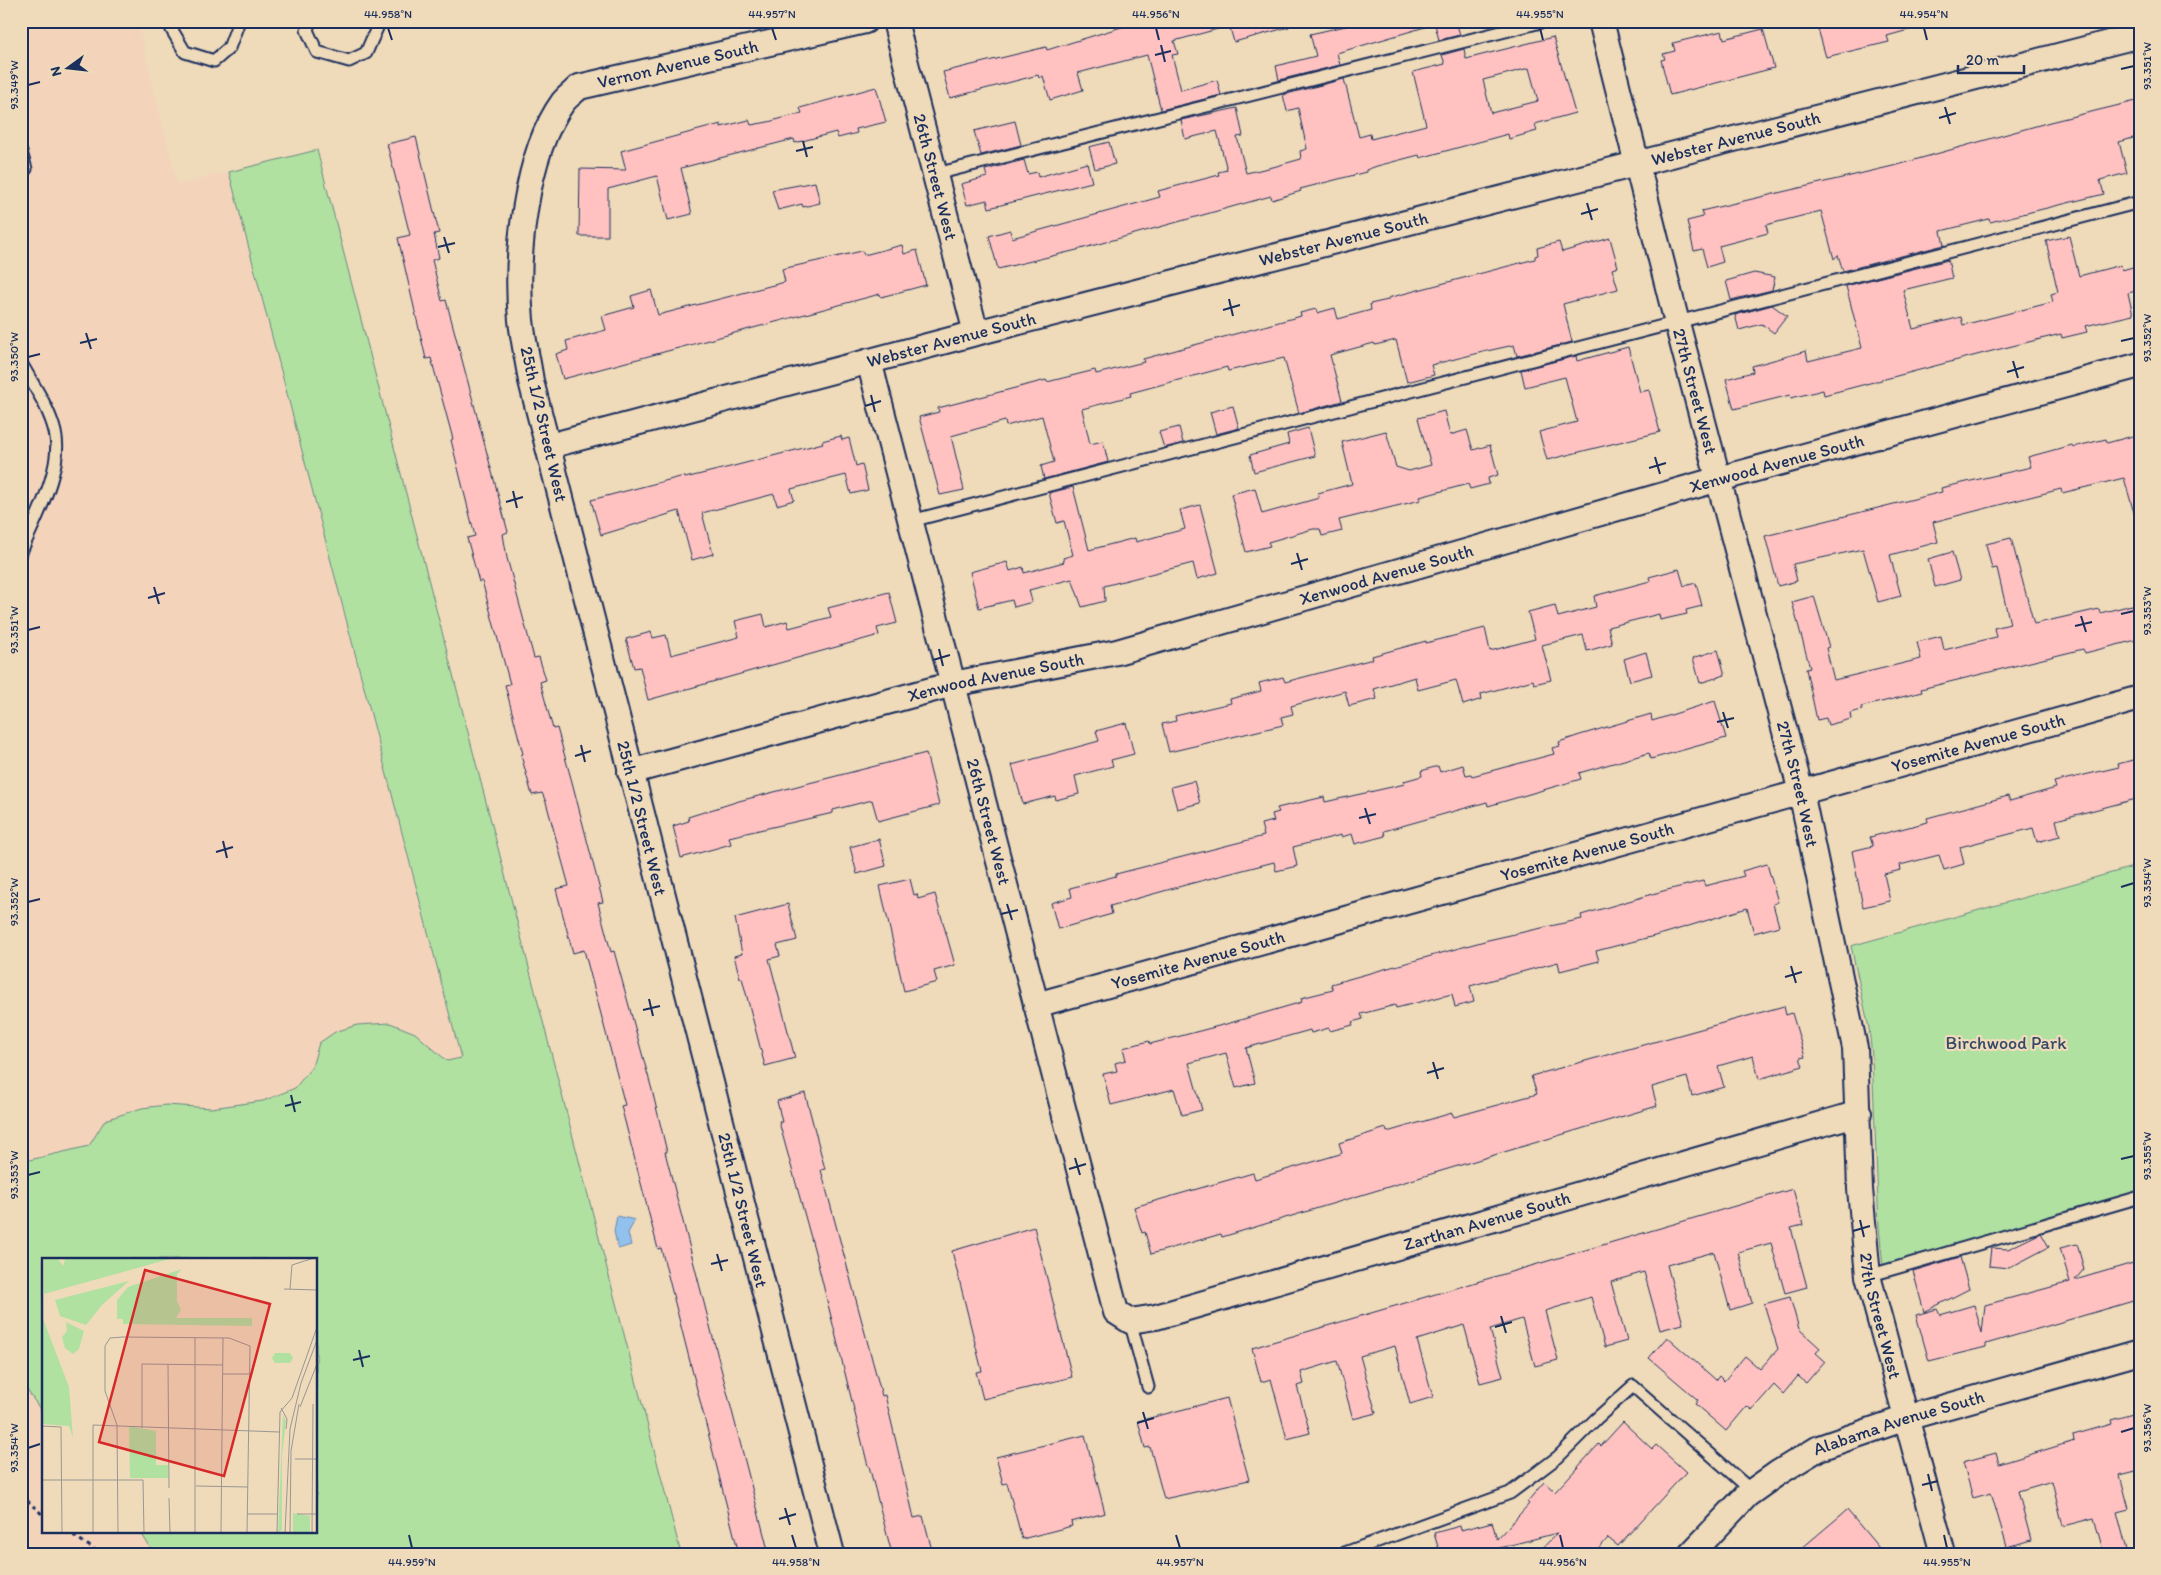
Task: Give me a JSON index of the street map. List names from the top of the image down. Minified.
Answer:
{"streets":{"street":["Vernon Avenue South","Webster Avenue South","26th Street West","27th Street West","25th 1/2 Street West","Xenwood Avenue South","Yosemite Avenue South","Zarthan Avenue South","Alabama Avenue South"]},"crossings":[["Vernon Avenue South","25th 1/2 Street West"],["Webster Avenue South","26th Street West"],["Webster Avenue South","27th Street West"],["Webster Avenue South","25th 1/2 Street West"],["26th Street West","Xenwood Avenue South"],["26th Street West","Yosemite Avenue South"],["26th Street West","Zarthan Avenue South"],["27th Street West","Xenwood Avenue South"],["27th Street West","Yosemite Avenue South"],["27th Street West","Zarthan Avenue South"],["27th Street West","Alabama Avenue South"],["25th 1/2 Street West","Xenwood Avenue South"]],"parks":["Birchwood Park"],"scale_bar":"20 m","north":"left","coordinates":["44.958°N","44.957°N","44.956°N","44.955°N","44.954°N","93.351°W","93.349°W","93.352°W","93.350°W","93.353°W","93.354°W","93.355°W","93.356°W","44.959°N"]}
